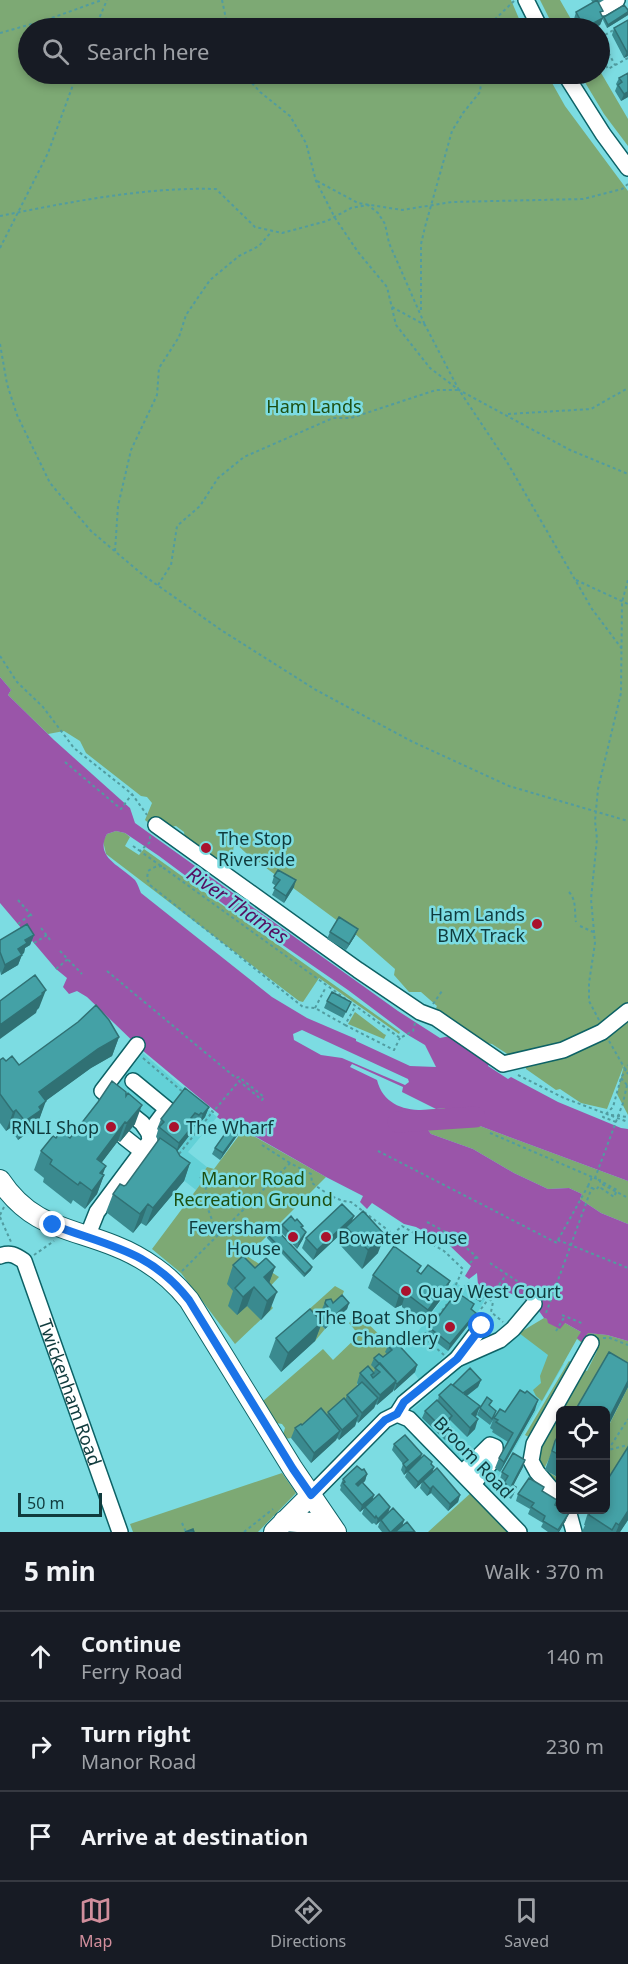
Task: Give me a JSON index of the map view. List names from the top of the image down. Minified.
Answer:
{"streets":{"street":["Twickenham Road","Broom Road"]},"water":["River Thames"],"parks":["Ham Lands","Manor Road Recreation Ground"],"places":["The Stop Riverside","Ham Lands BMX Track","RNLI Shop","The Wharf","Feversham House","Bowater House","Quay West Court","The Boat Shop Chandlery"],"scale_bar":"50 m","page":{"search":"Search here","scale":"50 m","heading":["5 min","Walk · 370 m"],"list":[["Continue","Ferry Road","140 m"],["Turn right","Manor Road","230 m"],"Arrive at destination"],"nav":["Map","Directions","Saved"]}}
